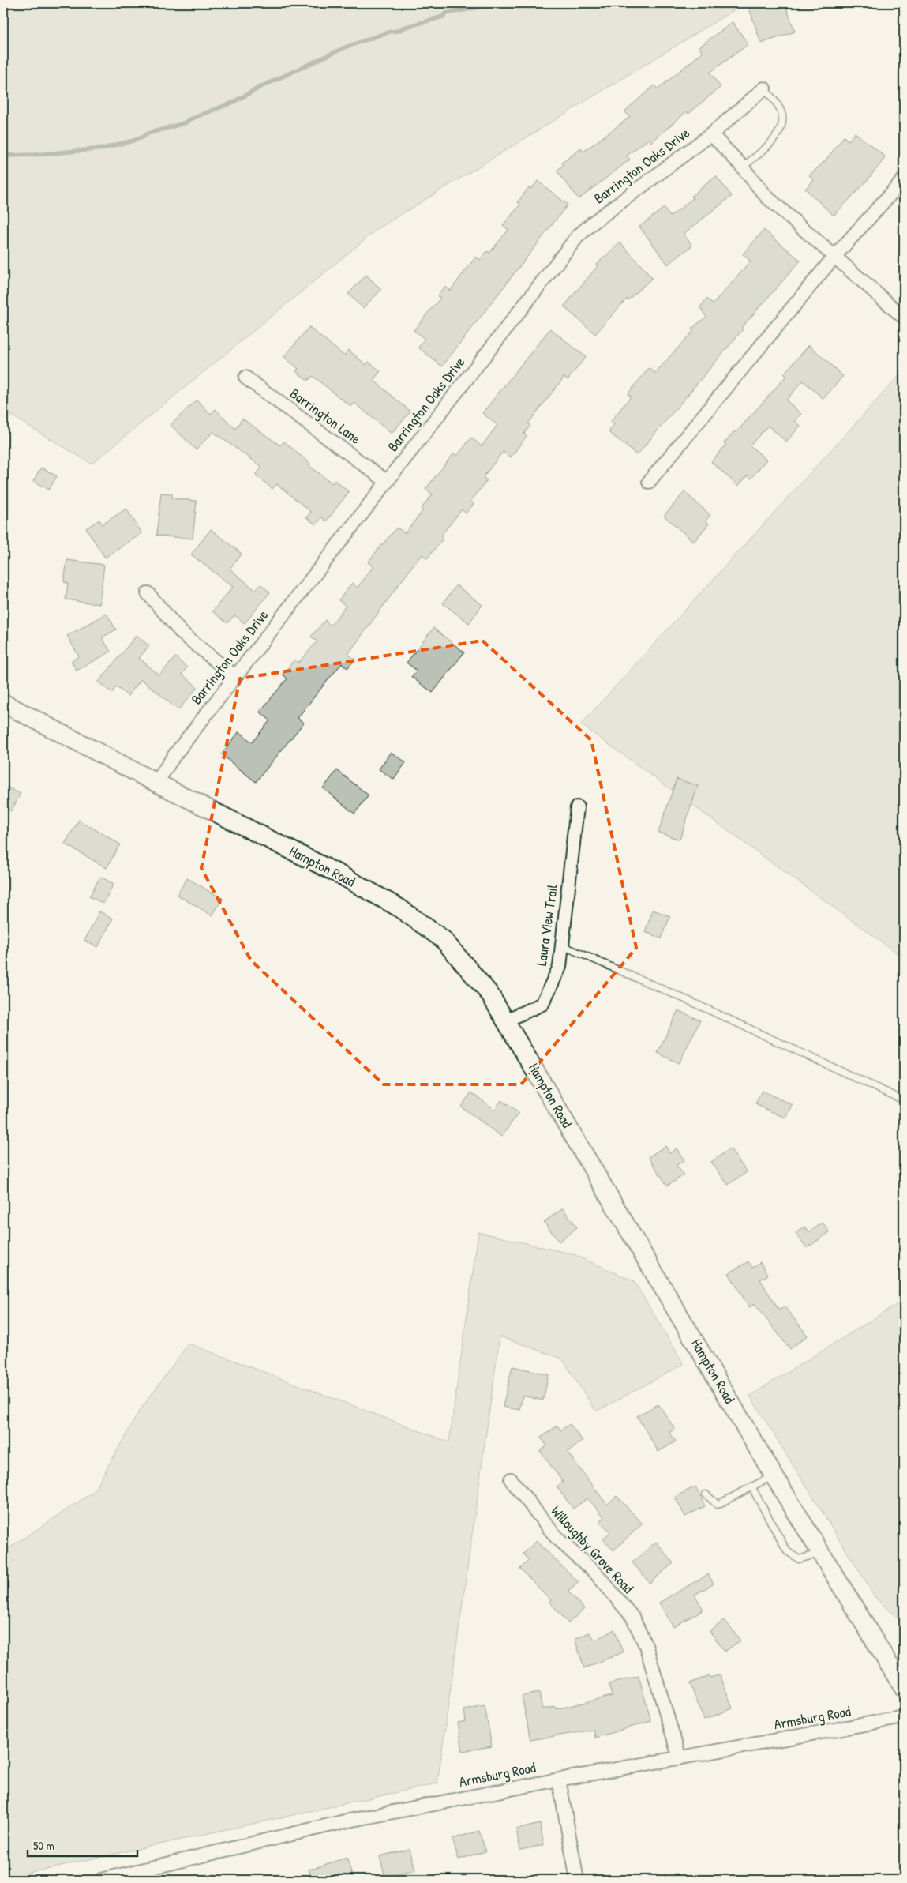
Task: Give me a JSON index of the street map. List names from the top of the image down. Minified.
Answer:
{"streets":{"main road":["Hampton Road"],"street":["Barrington Oaks Drive","Barrington Lane","Laura View Trail","Willoughby Grove Road","Armsburg Road"]},"crossings":[["Barrington Oaks Drive","Barrington Lane"],["Barrington Oaks Drive","Hampton Road"],["Hampton Road","Laura View Trail"],["Willoughby Grove Road","Armsburg Road"]],"scale_bar":"50 m"}
